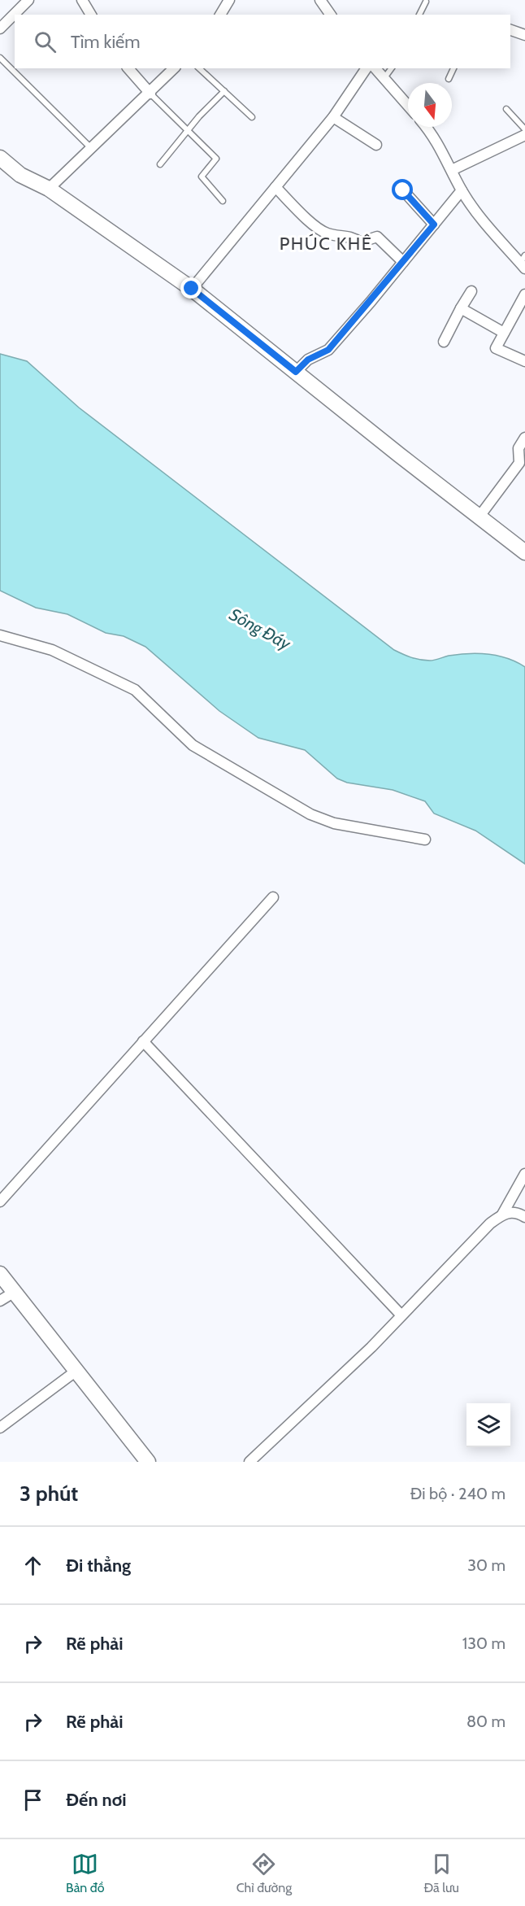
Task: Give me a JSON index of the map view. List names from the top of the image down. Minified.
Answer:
{"districts":["PHÚC KHÊ"],"water":["Sông Đáy"],"north":"bottom","page":{"search":"Tìm kiếm","heading":["3 phút","Đi bộ · 240 m"],"list":[["Đi thẳng","30 m"],["Rẽ phải","130 m"],["Rẽ phải","80 m"],"Đến nơi"],"nav":["Bản đồ","Chỉ đường","Đã lưu"]}}
